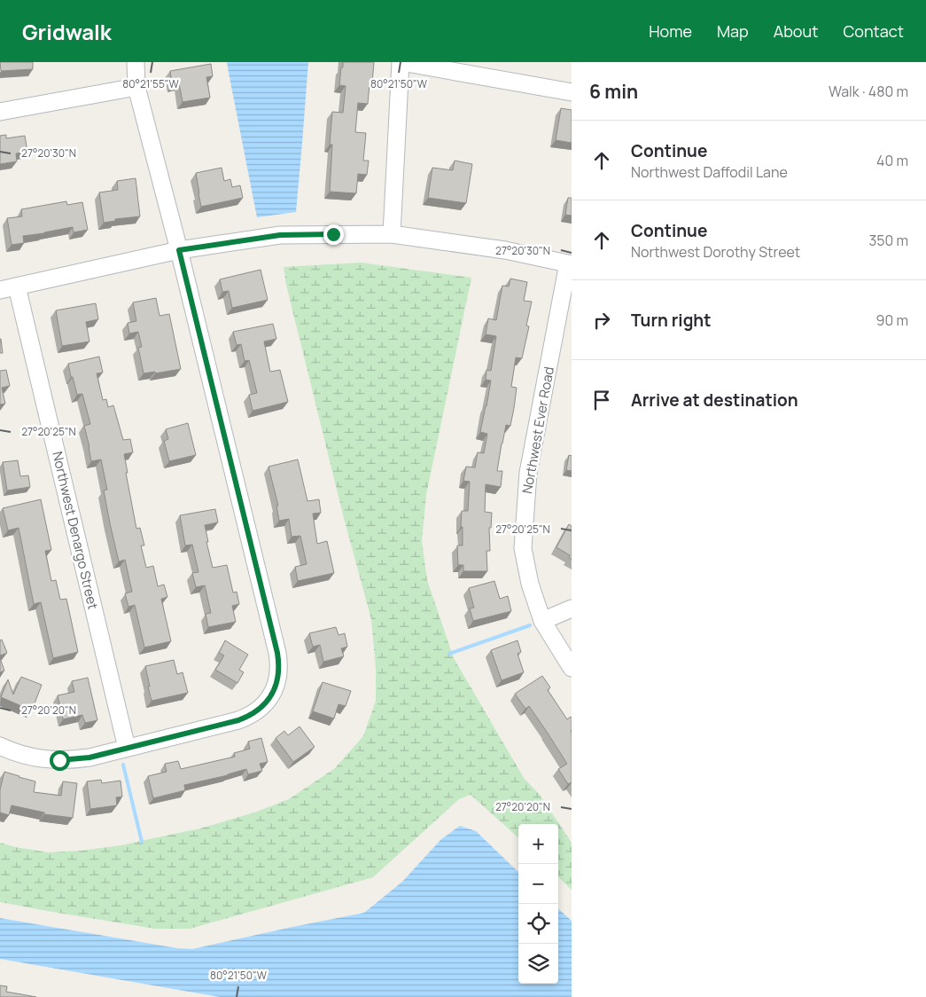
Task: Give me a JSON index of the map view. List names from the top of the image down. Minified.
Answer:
{"streets":{"street":["Northwest Ever Road","Northwest Denargo Street"]},"page":{"header":"Gridwalk","nav":["Home","Map","About","Contact"],"heading":["6 min","Walk · 480 m"],"list":[["Continue","Northwest Daffodil Lane","40 m"],["Continue","Northwest Dorothy Street","350 m"],["Turn right","90 m"],"Arrive at destination"],"map_buttons":["+","−"]},"coordinates":["80°21'50\"W","80°21'55\"W","27°20'30\"N","27°20'25\"N","27°20'20\"N"]}
